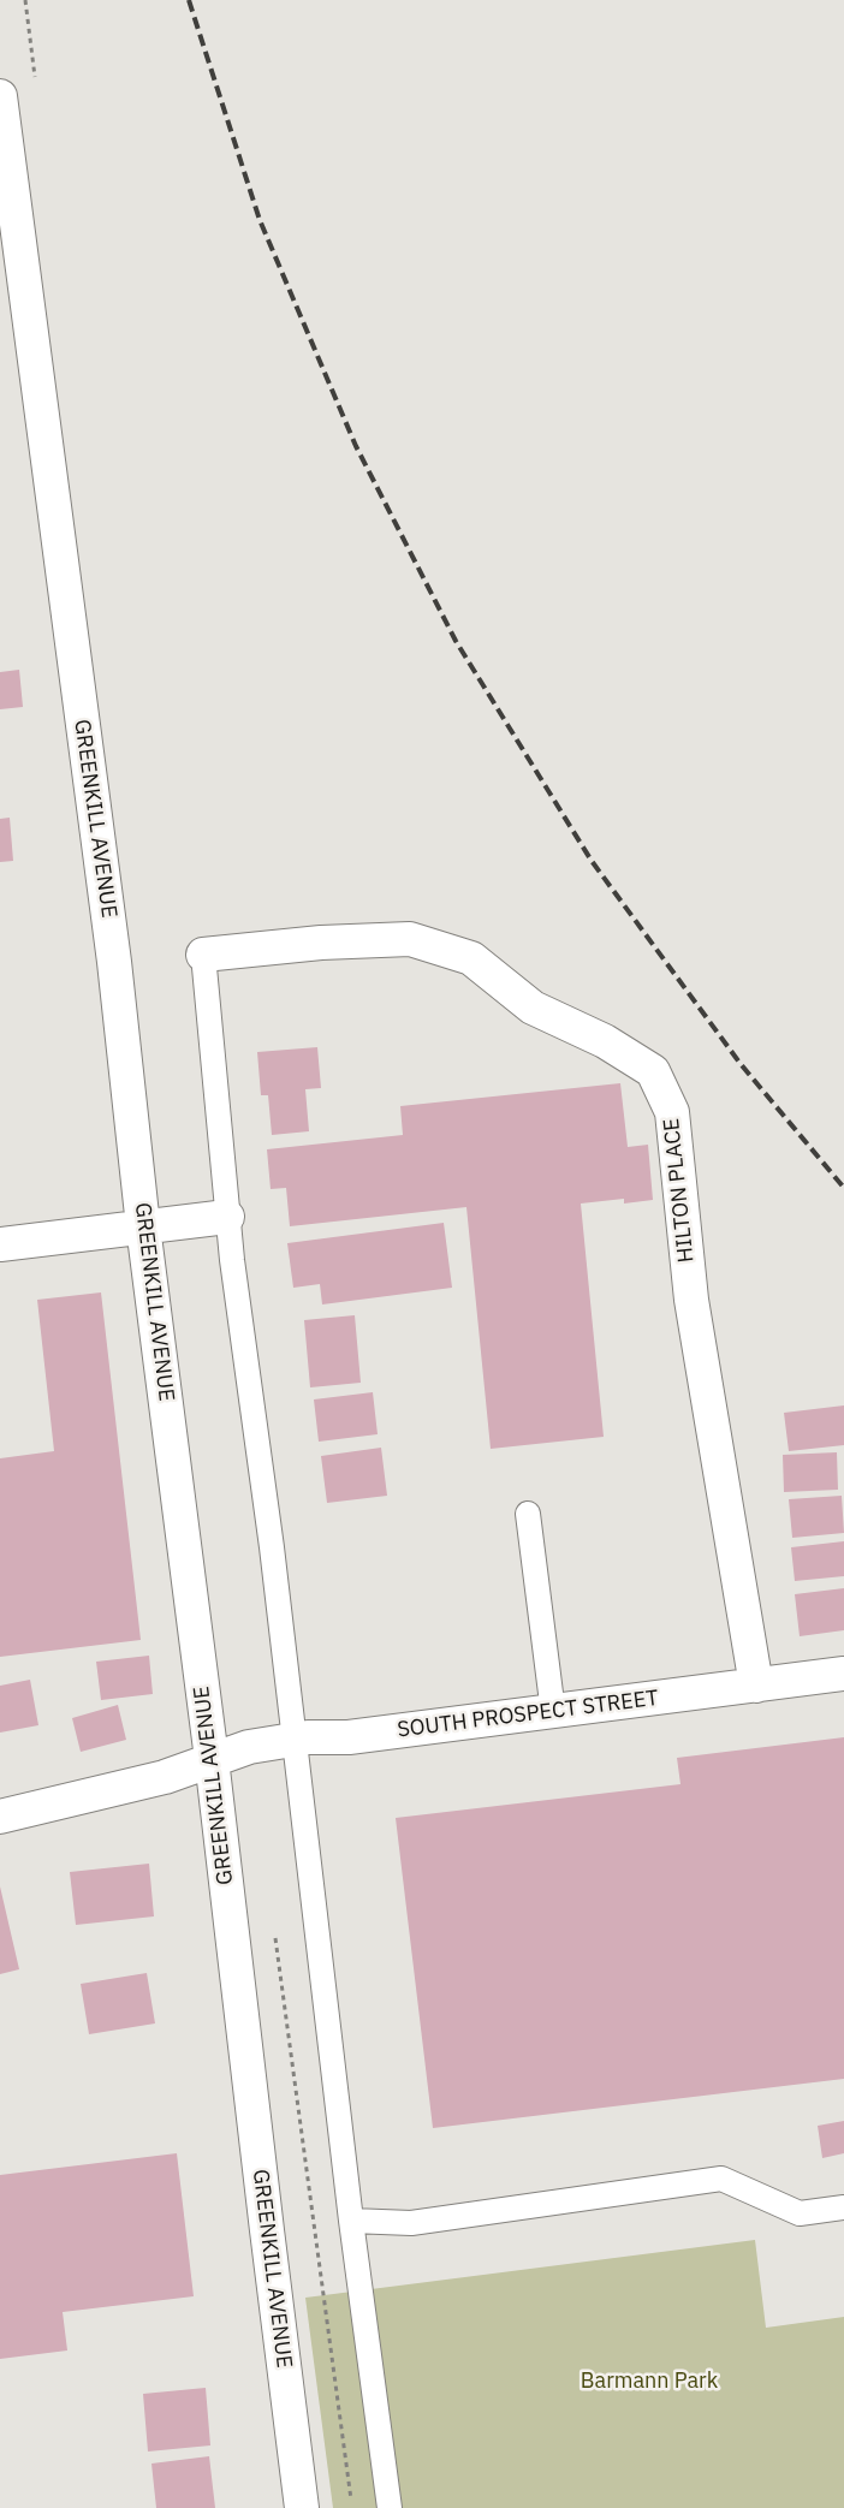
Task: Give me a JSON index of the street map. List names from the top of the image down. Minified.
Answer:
{"streets":{"street":["GREENKILL AVENUE","HILTON PLACE","SOUTH PROSPECT STREET"]},"crossings":[["GREENKILL AVENUE","SOUTH PROSPECT STREET"],["HILTON PLACE","SOUTH PROSPECT STREET"]],"parks":["Barmann Park"]}
